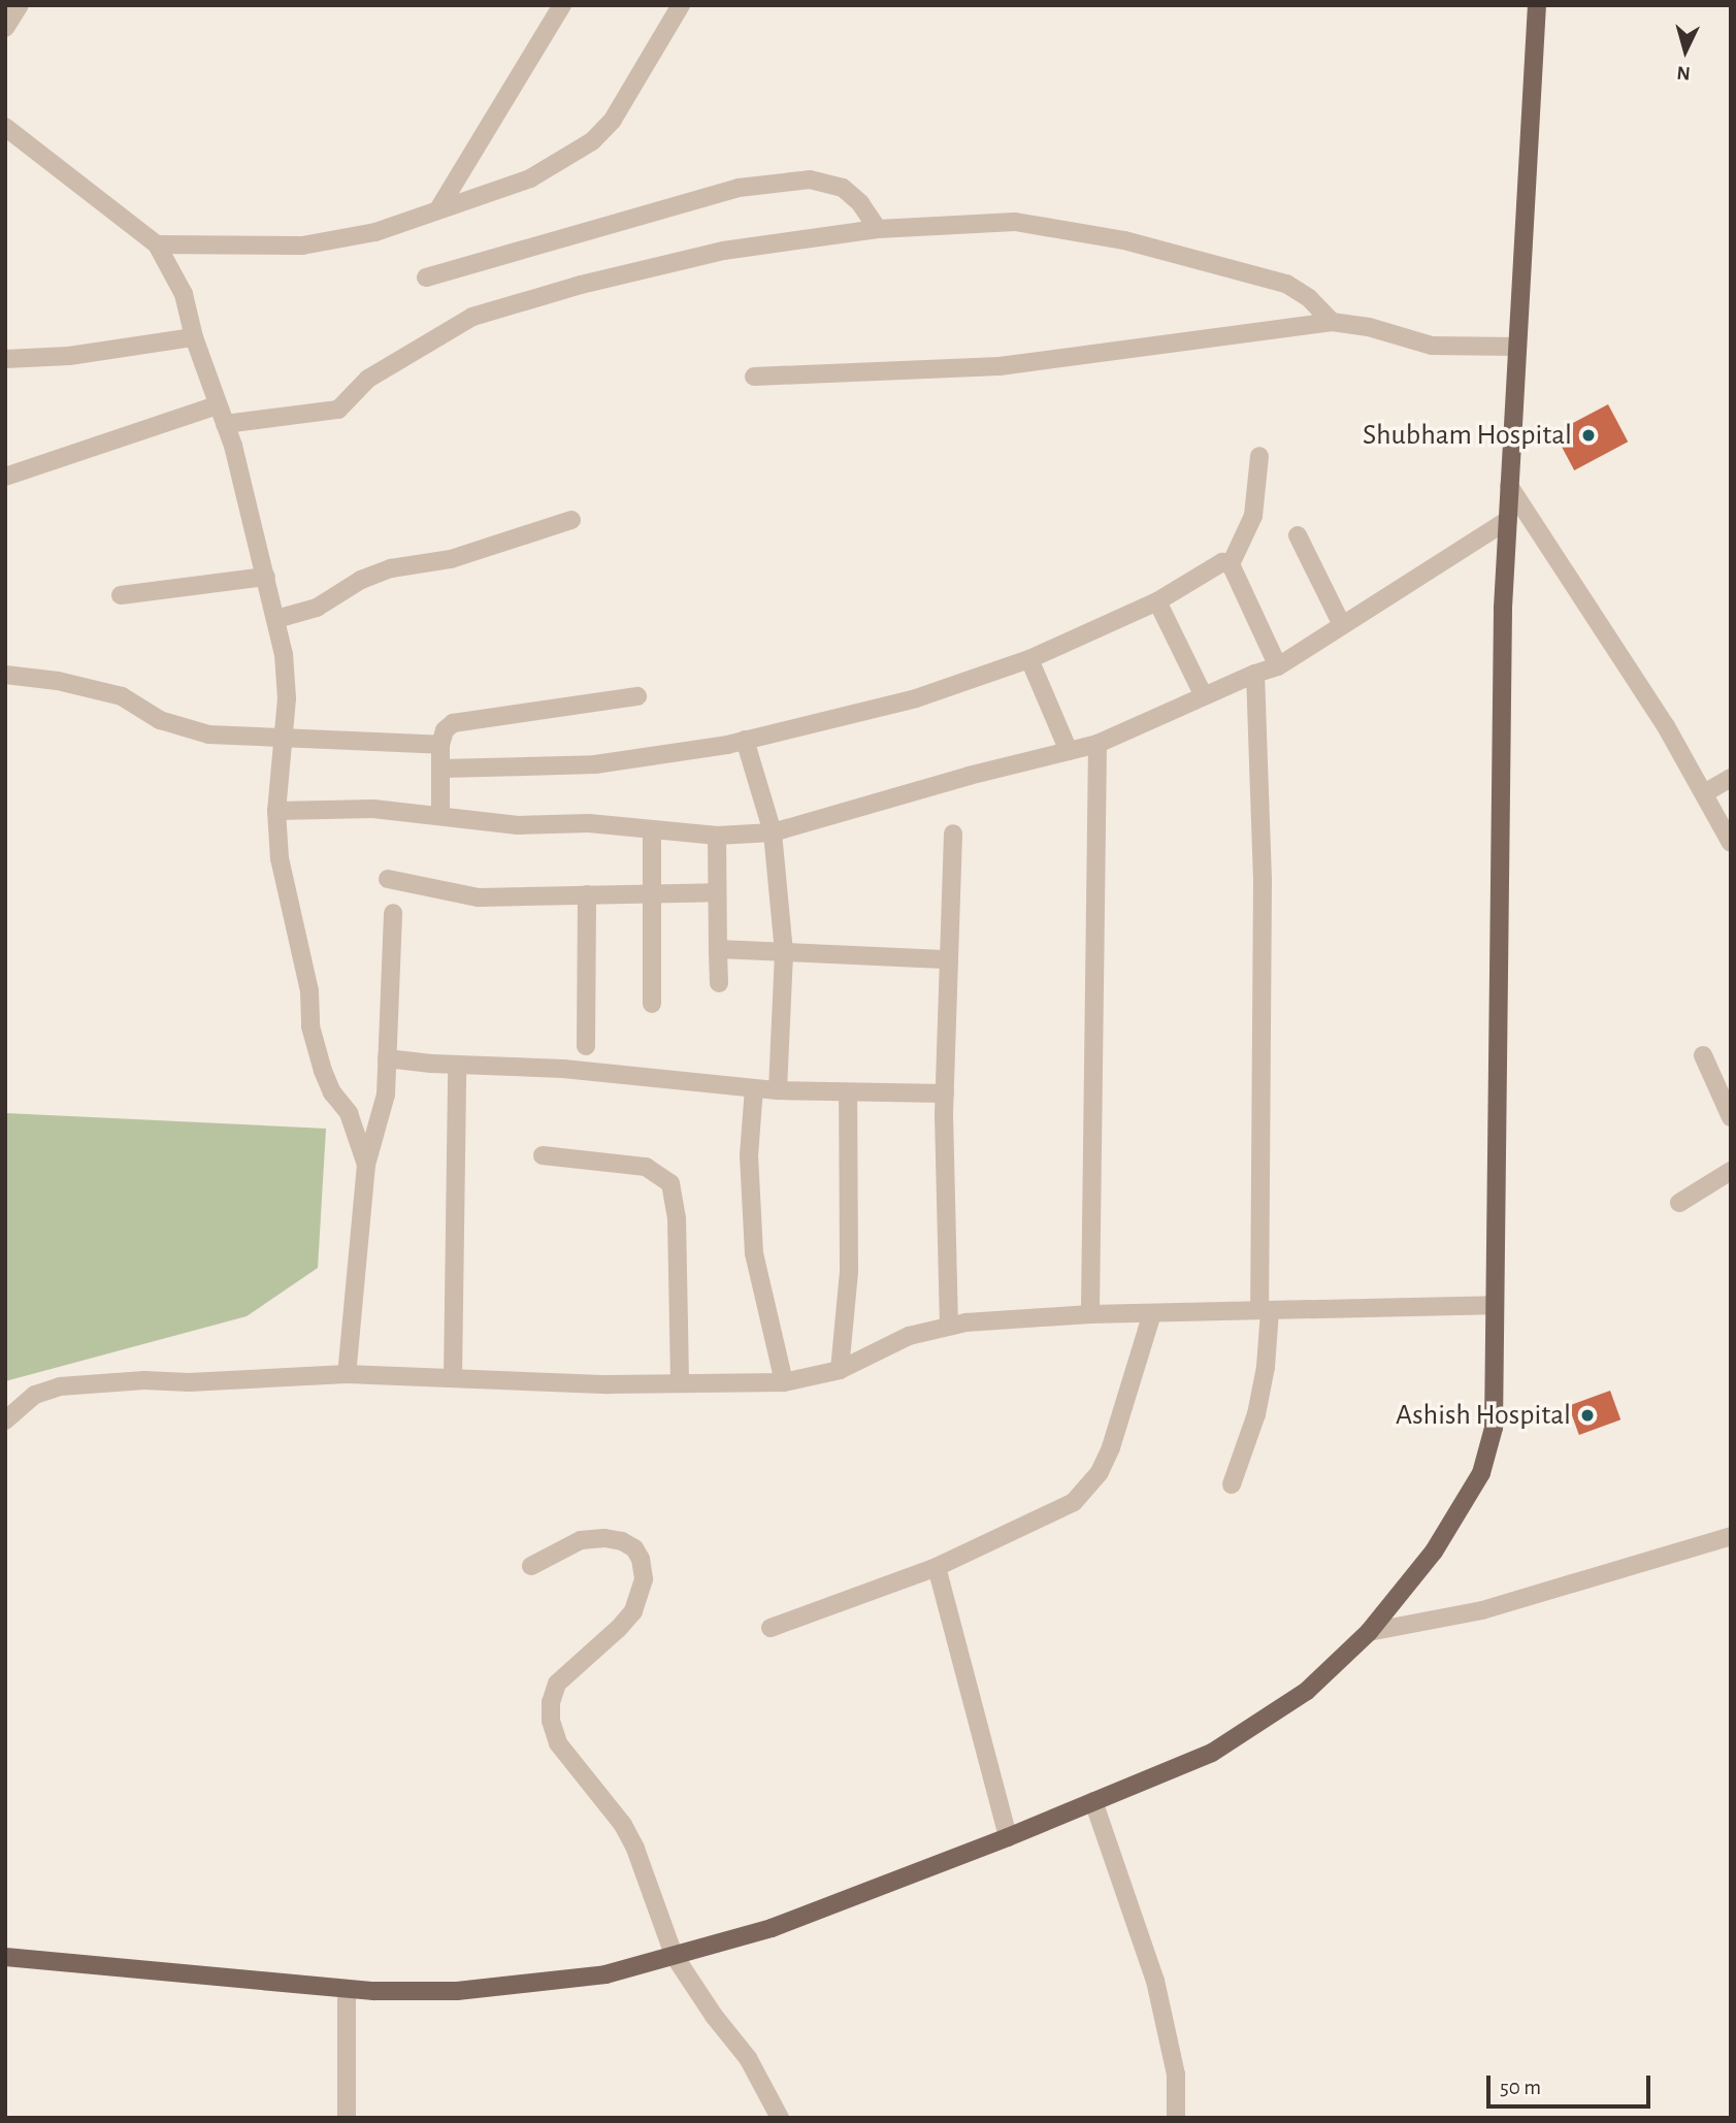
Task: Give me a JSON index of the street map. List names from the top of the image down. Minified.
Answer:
{"places":["Shubham Hospital","Ashish Hospital"],"scale_bar":"50 m","north":"bottom"}
